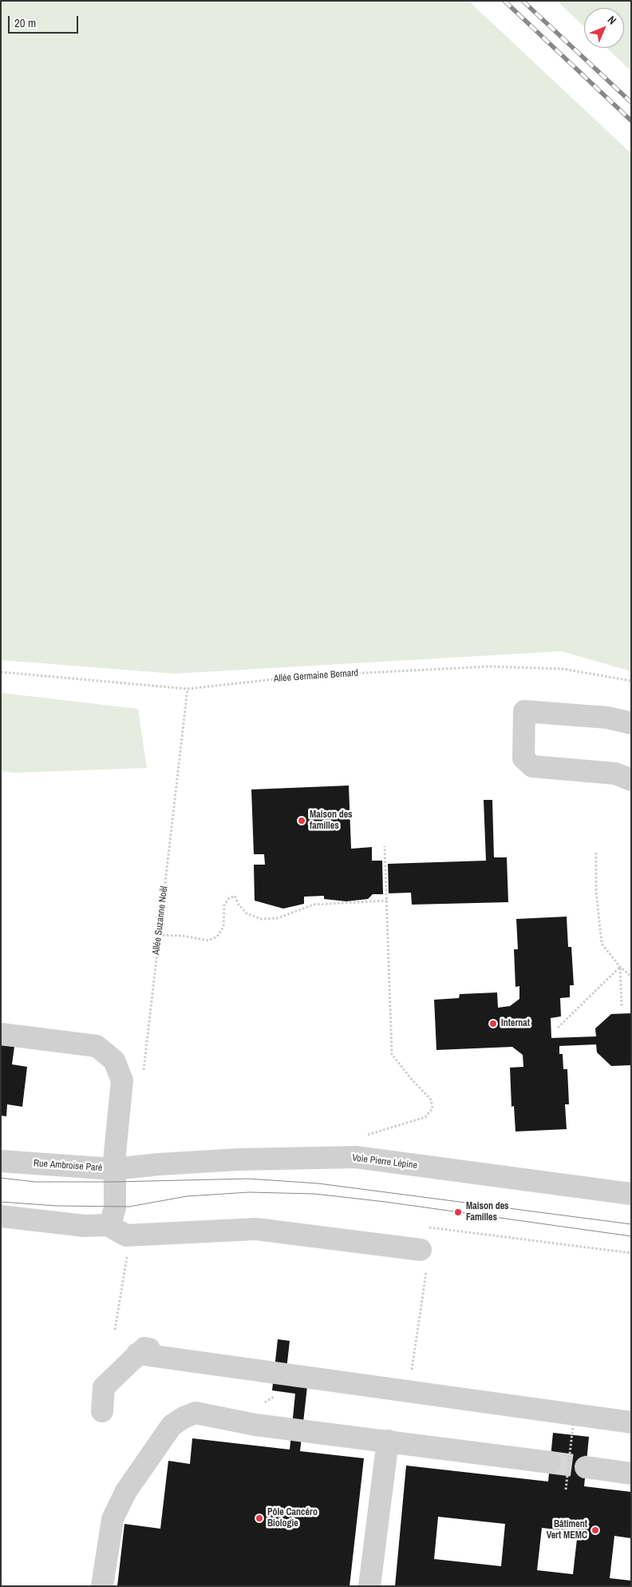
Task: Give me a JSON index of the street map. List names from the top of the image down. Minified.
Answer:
{"streets":{"street":["Voie Pierre Lépine","Rue Ambroise Paré"],"path":["Allée Germaine Bernard","Allée Suzanne Noël"]},"crossings":[["Allée Germaine Bernard","Allée Suzanne Noël"],["Voie Pierre Lépine","Rue Ambroise Paré"]],"places":["Maison des familles","Internat","Maison des Familles","Pôle Cancéro Biologie","Bâtiment Vert MEMC"],"scale_bar":"20 m","north":"top right"}
